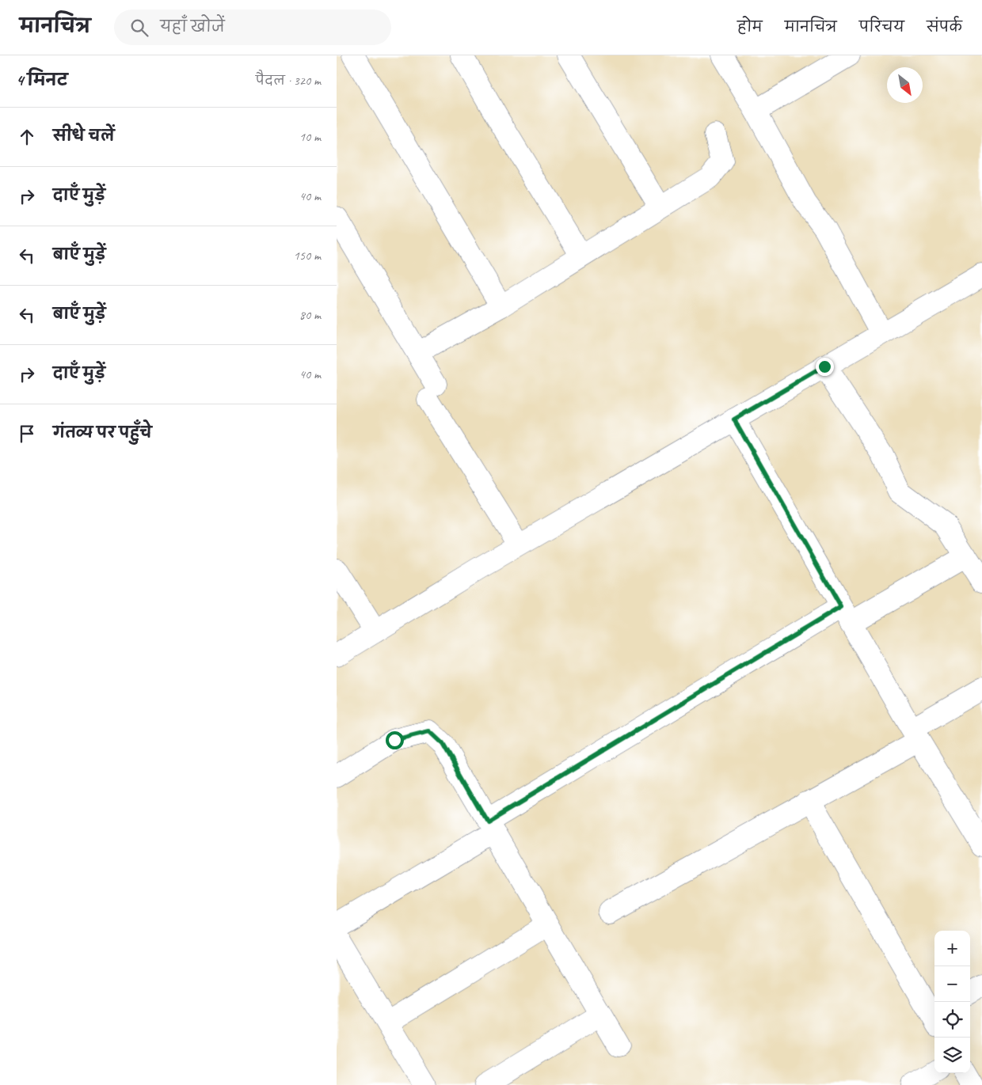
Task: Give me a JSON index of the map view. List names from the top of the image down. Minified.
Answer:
{"north":"bottom right","page":{"header":"मानचित्र","search":"यहाँ खोजें","nav":["होम","मानचित्र","परिचय","संपर्क"],"heading":["4 मिनट","पैदल · 320 m"],"list":[["सीधे चलें","10 m"],["दाएँ मुड़ें","40 m"],["बाएँ मुड़ें","150 m"],["बाएँ मुड़ें","80 m"],["दाएँ मुड़ें","40 m"],"गंतव्य पर पहुँचे"],"map_buttons":["+","−"]}}
